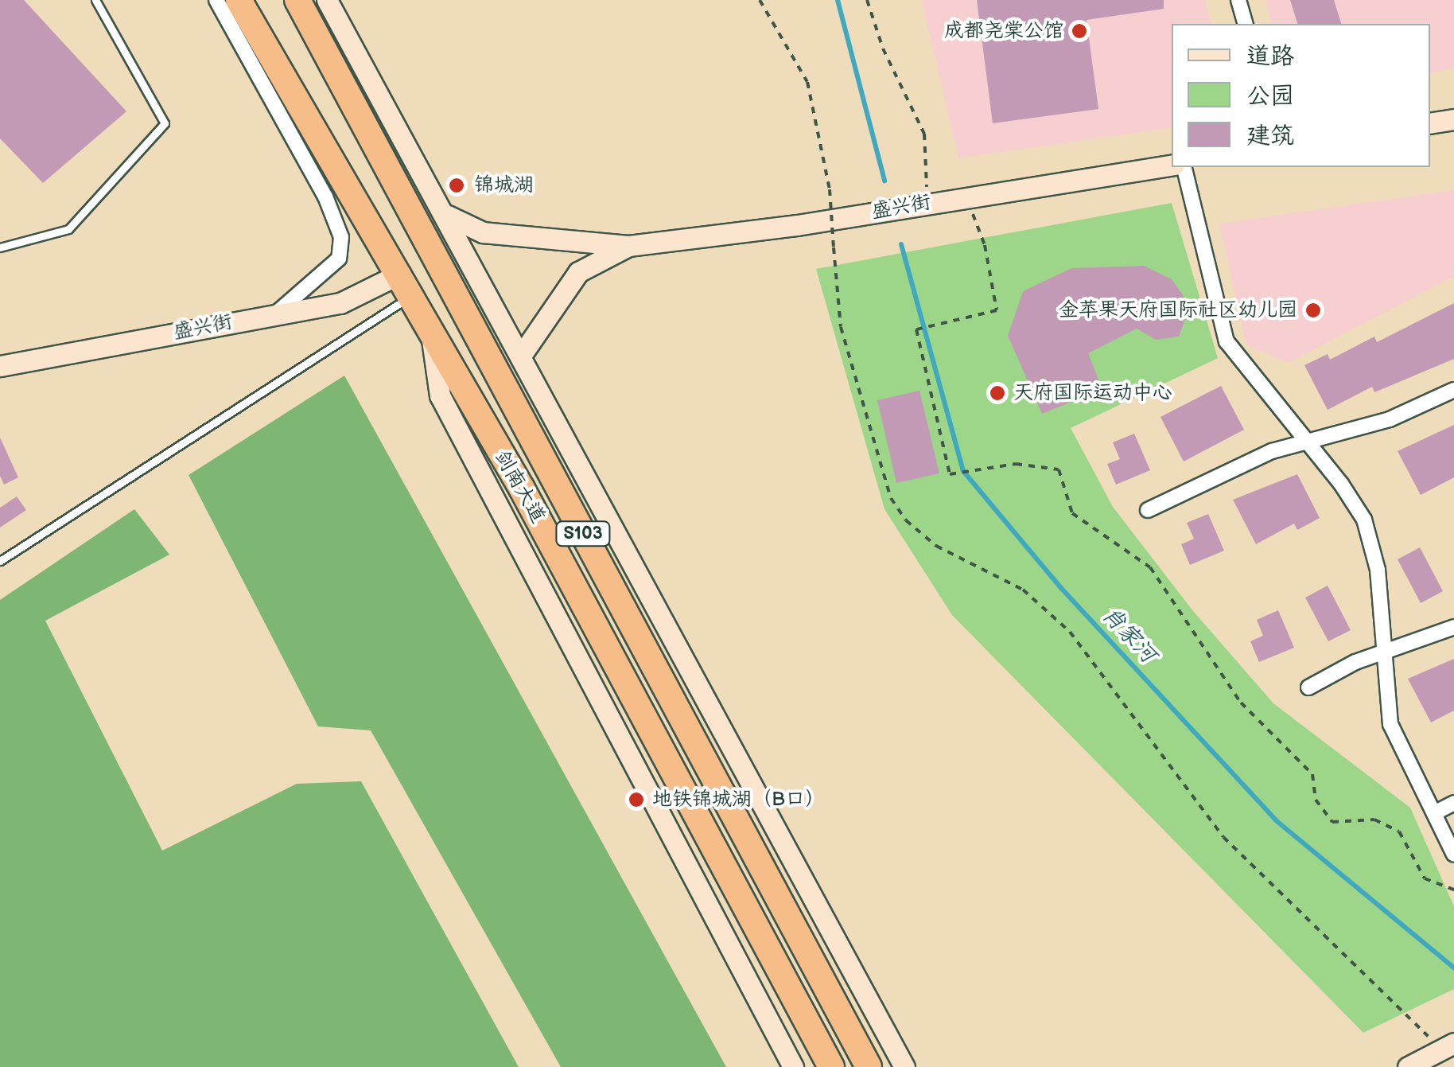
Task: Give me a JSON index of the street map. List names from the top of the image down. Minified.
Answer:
{"streets":{"highway":["剑南大道","S103"],"main road":["盛兴街"]},"crossings":[["盛兴街","剑南大道"]],"water":["肖家河"],"places":["成都尧棠公馆","锦城湖","金苹果天府国际社区幼儿园","天府国际运动中心","地铁锦城湖（B口）"],"legend":["道路","公园","建筑"]}
